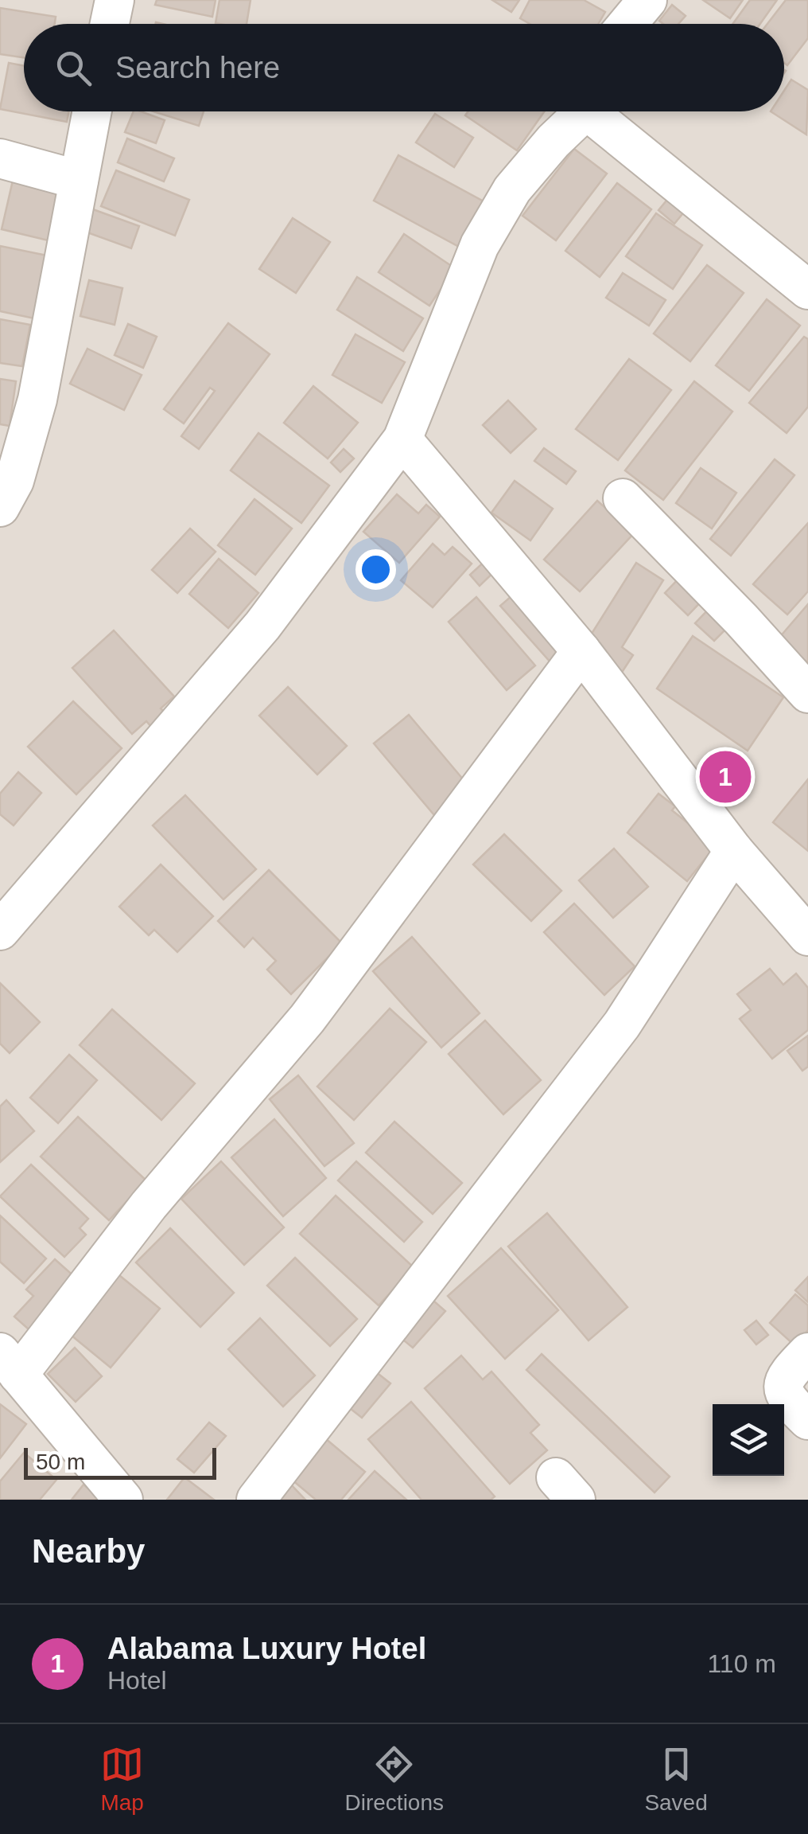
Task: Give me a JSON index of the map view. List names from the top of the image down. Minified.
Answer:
{"scale_bar":"50 m","page":{"search":"Search here","pins":"1","scale":"50 m","heading":"Nearby","list":[{"mark":"1","name":"Alabama Luxury Hotel","note":"Hotel","value":"110 m"}],"nav":["Map","Directions","Saved"]}}
